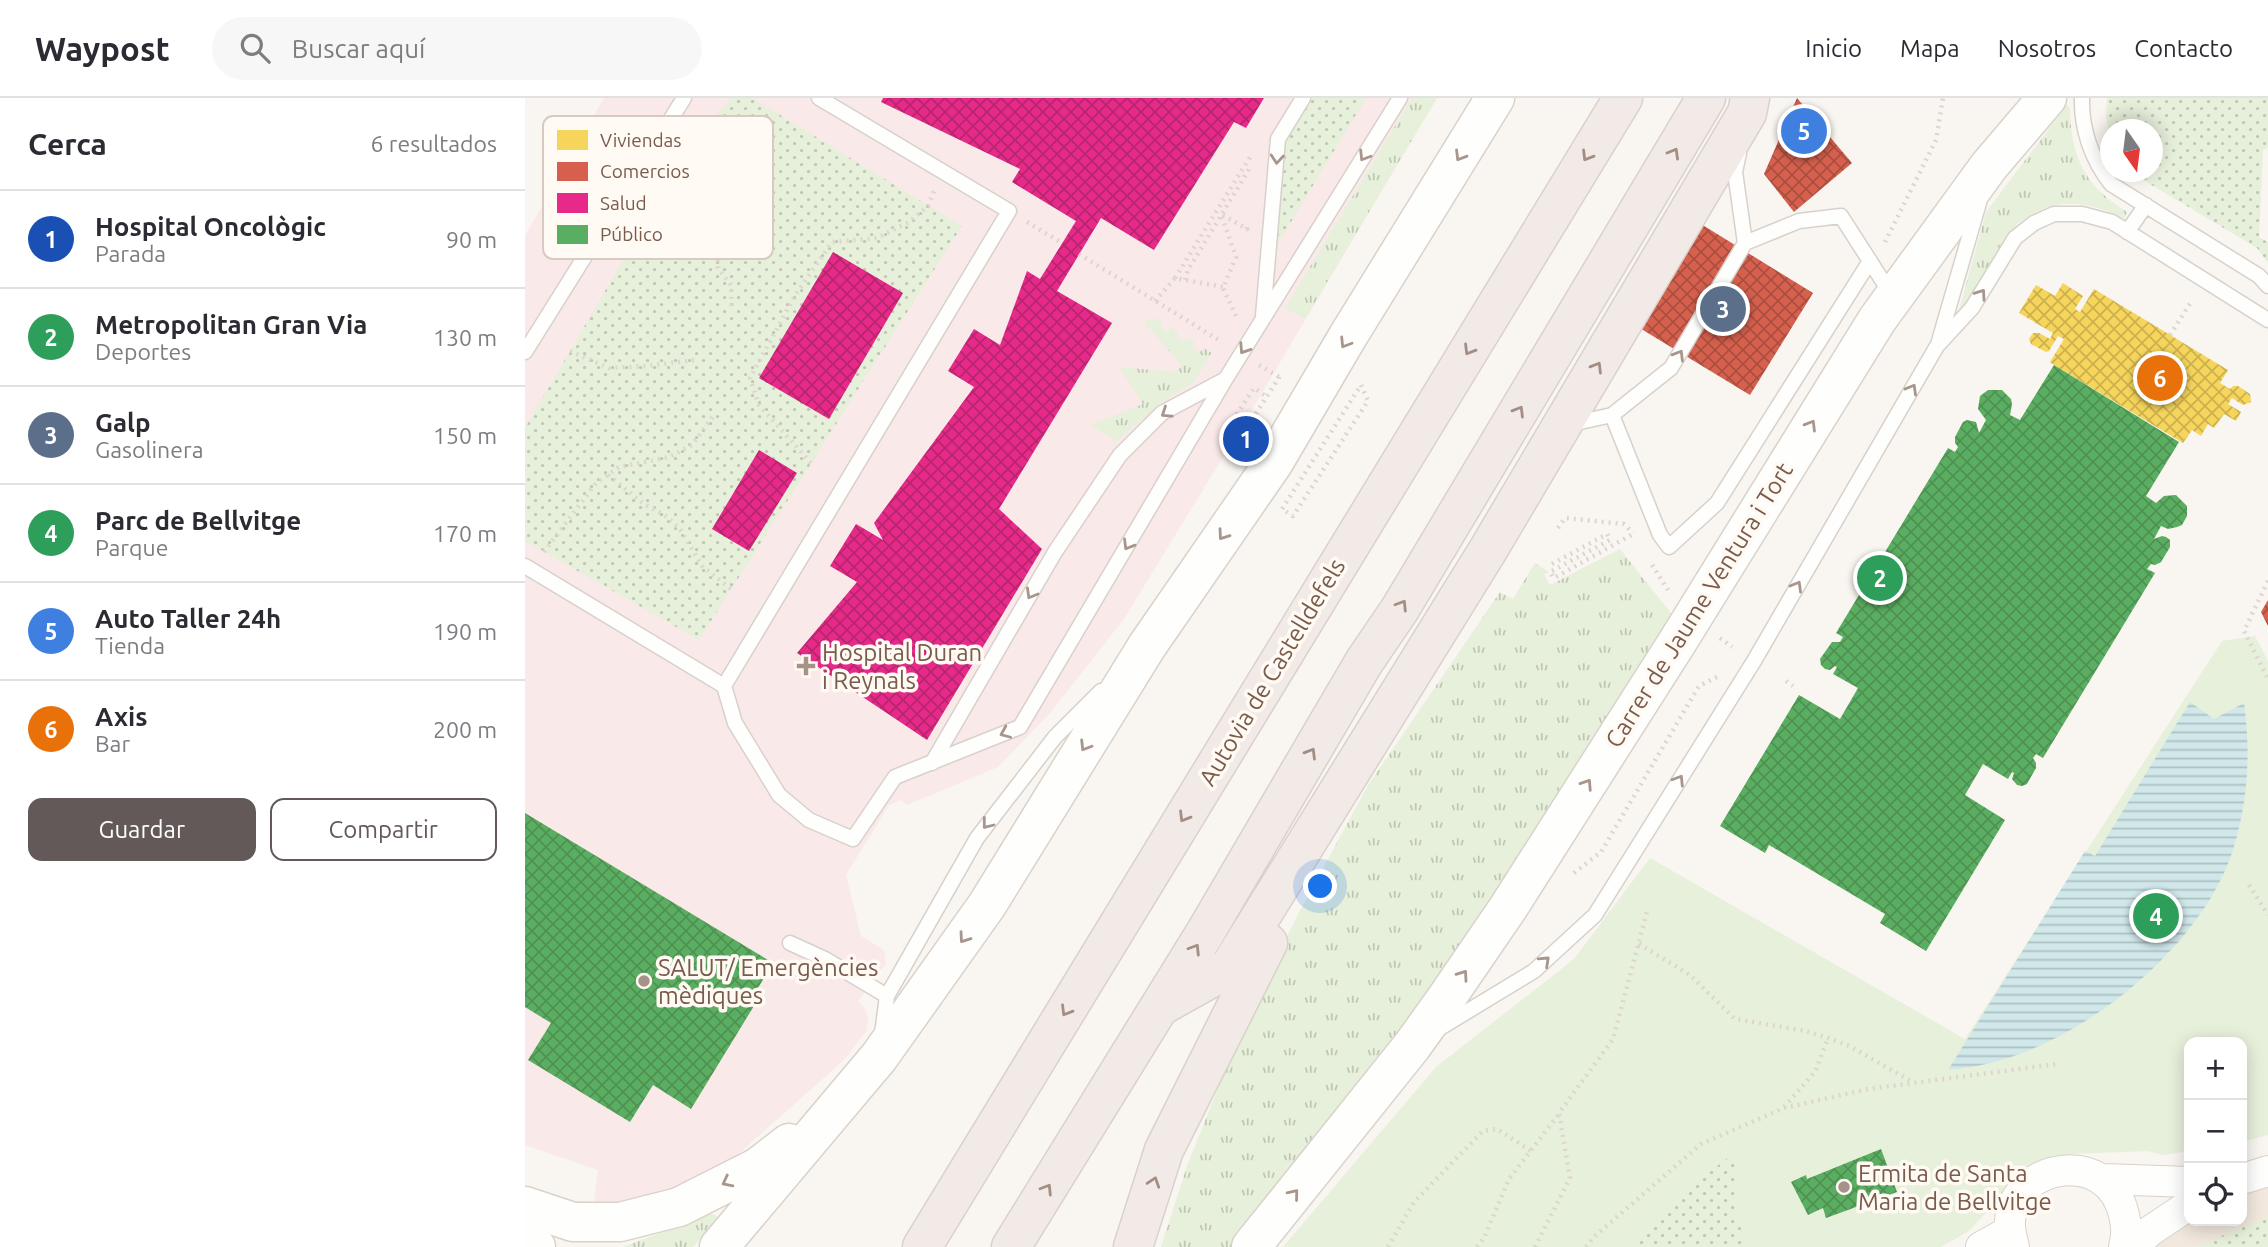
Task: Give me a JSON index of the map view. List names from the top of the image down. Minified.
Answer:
{"streets":{"highway":["Autovia de Castelldefels"],"street":["Carrer de Jaume Ventura i Tort"]},"one_way":["Carrer de Jaume Ventura i Tort"],"places":{"health":["Hospital Duran i Reynals"],"other":["SALUT/ Emergències mèdiques","Ermita de Santa Maria de Bellvitge"]},"legend":["Viviendas","Comercios","Salud","Público"],"north":"bottom","page":{"header":"Waypost","search":"Buscar aquí","nav":["Inicio","Mapa","Nosotros","Contacto"],"heading":["Cerca","6 resultados"],"pins":["5","3","6","1","2","4"],"list":[{"mark":"1","name":"Hospital Oncològic","note":"Parada","value":"90 m"},{"mark":"2","name":"Metropolitan Gran Via","note":"Deportes","value":"130 m"},{"mark":"3","name":"Galp","note":"Gasolinera","value":"150 m"},{"mark":"4","name":"Parc de Bellvitge","note":"Parque","value":"170 m"},{"mark":"5","name":"Auto Taller 24h","note":"Tienda","value":"190 m"},{"mark":"6","name":"Axis","note":"Bar","value":"200 m"}],"buttons":["Guardar","Compartir"],"map_buttons":["+","−"]}}
